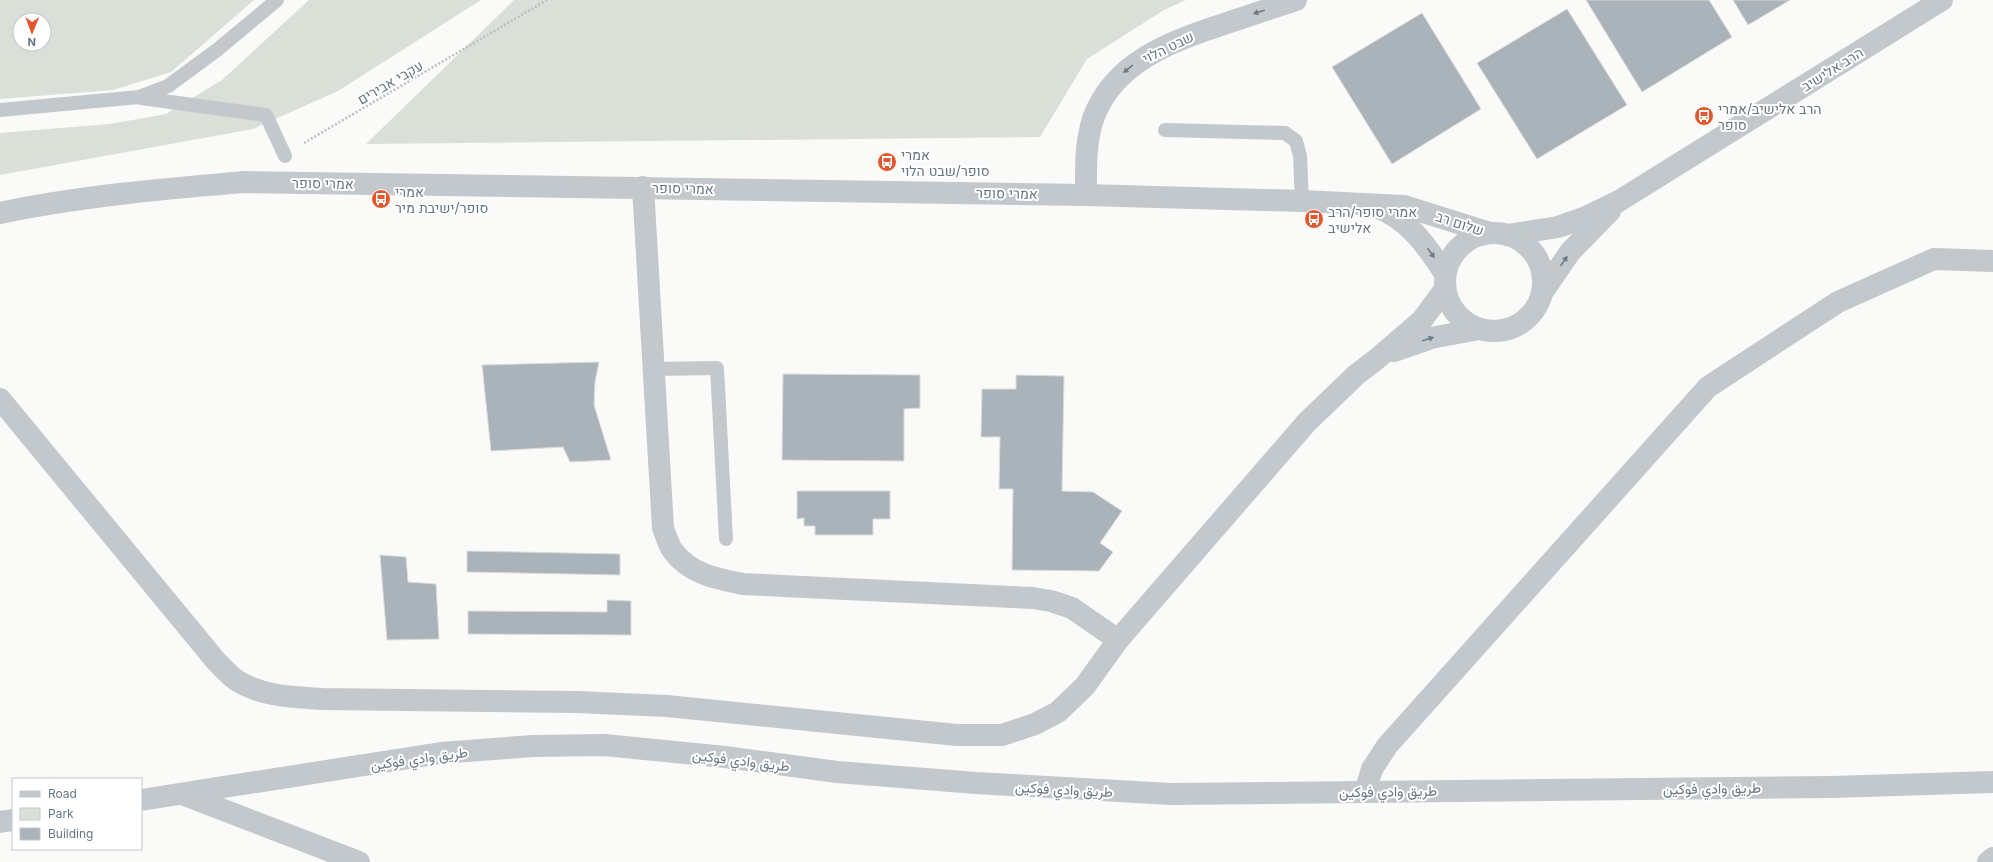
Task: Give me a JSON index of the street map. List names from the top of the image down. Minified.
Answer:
{"streets":{"street":["שבט הלוי","הרב אלישיב","אמרי סופר","שלום רב","طريق وادي فوکين"],"path":["עקבי אבירים"]},"crossings":[["שבט הלוי","אמרי סופר"],["אמרי סופר","שלום רב"]],"one_way":["שבט הלוי","שלום רב"],"places":{"bus stop":["הרב אלישיב/אמרי סופר","אמרי סופר/שבט הלוי","אמרי סופר/ישיבת מיר","אמרי סופר/הרב אלישיב"]},"legend":["Road","Park","Building"],"north":"bottom"}
